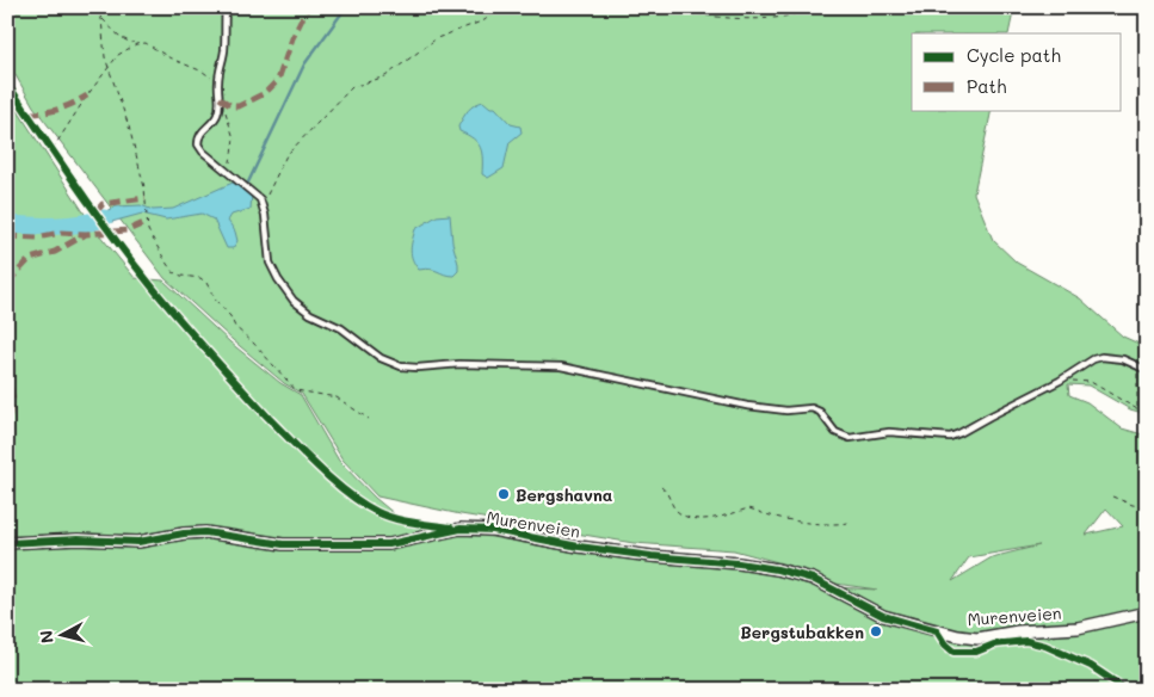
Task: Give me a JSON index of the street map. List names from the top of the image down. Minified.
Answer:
{"streets":{"street":["Murenveien"]},"places":["Bergshavna","Bergstubakken"],"legend":["Cycle path","Path"],"north":"left"}
